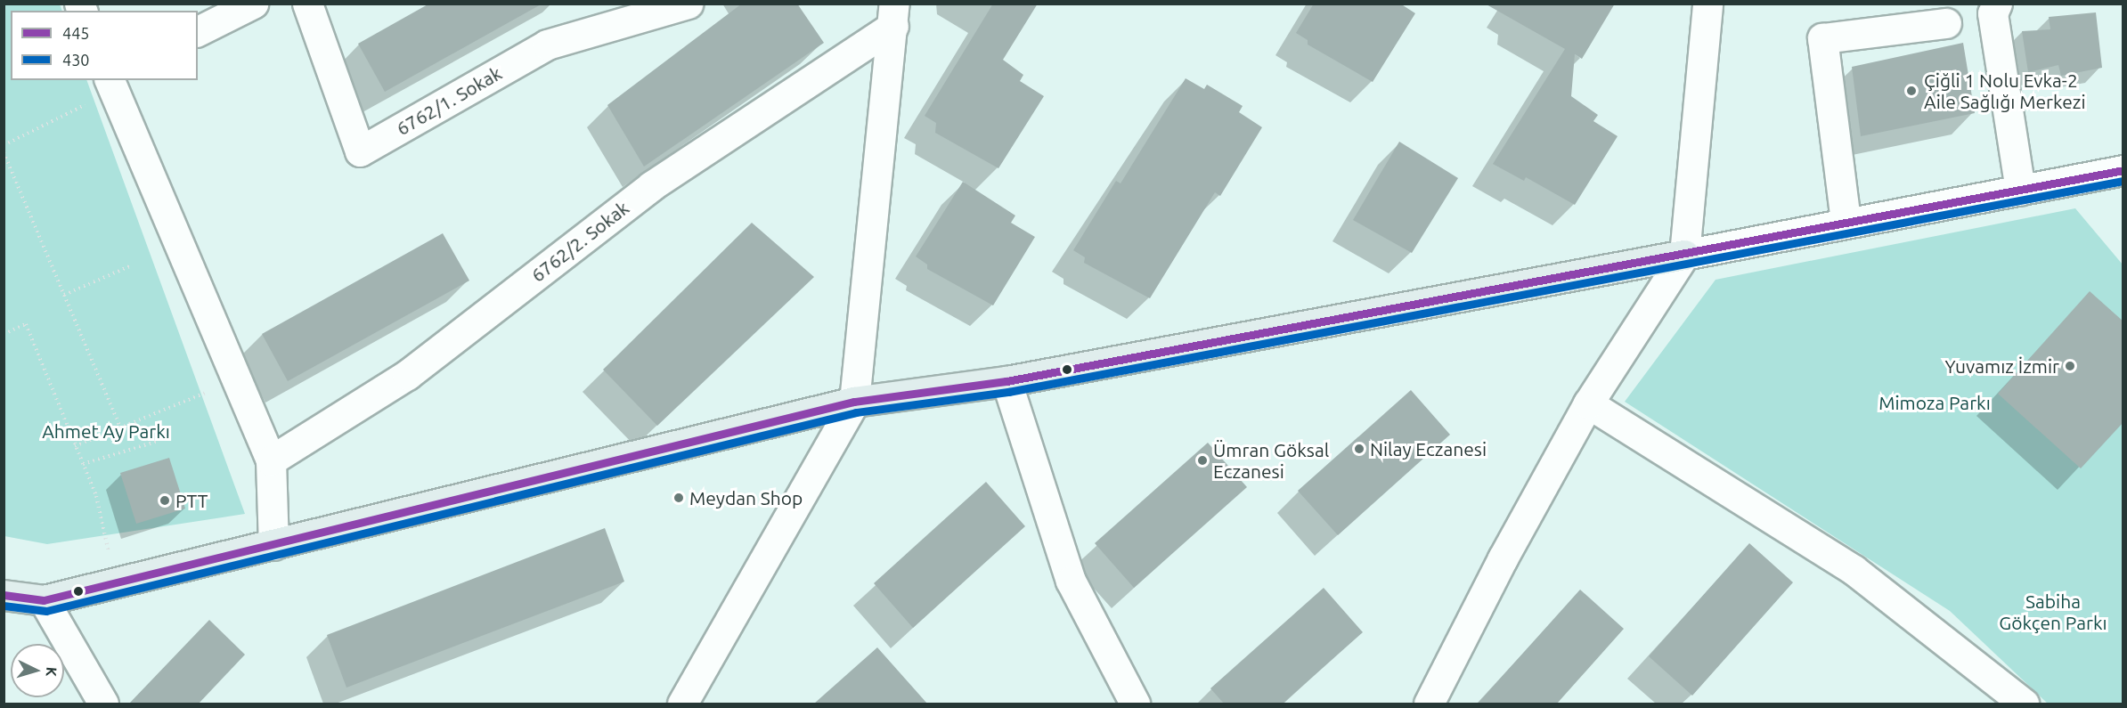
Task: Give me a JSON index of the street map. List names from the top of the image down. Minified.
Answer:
{"streets":{"street":["6762/1. Sokak","6762/2. Sokak"]},"parks":["Mimoza Parkı","Ahmet Ay Parkı","Sabiha Gökçen Parkı"],"places":["Çiğli 1 Nolu Evka-2 Aile Sağlığı Merkezi","Yuvamız İzmir","Nilay Eczanesi","Ümran Göksal Eczanesi","Meydan Shop","PTT"],"lines":["transit line 445","transit line 430"],"legend":["445","430"],"north":"right"}
